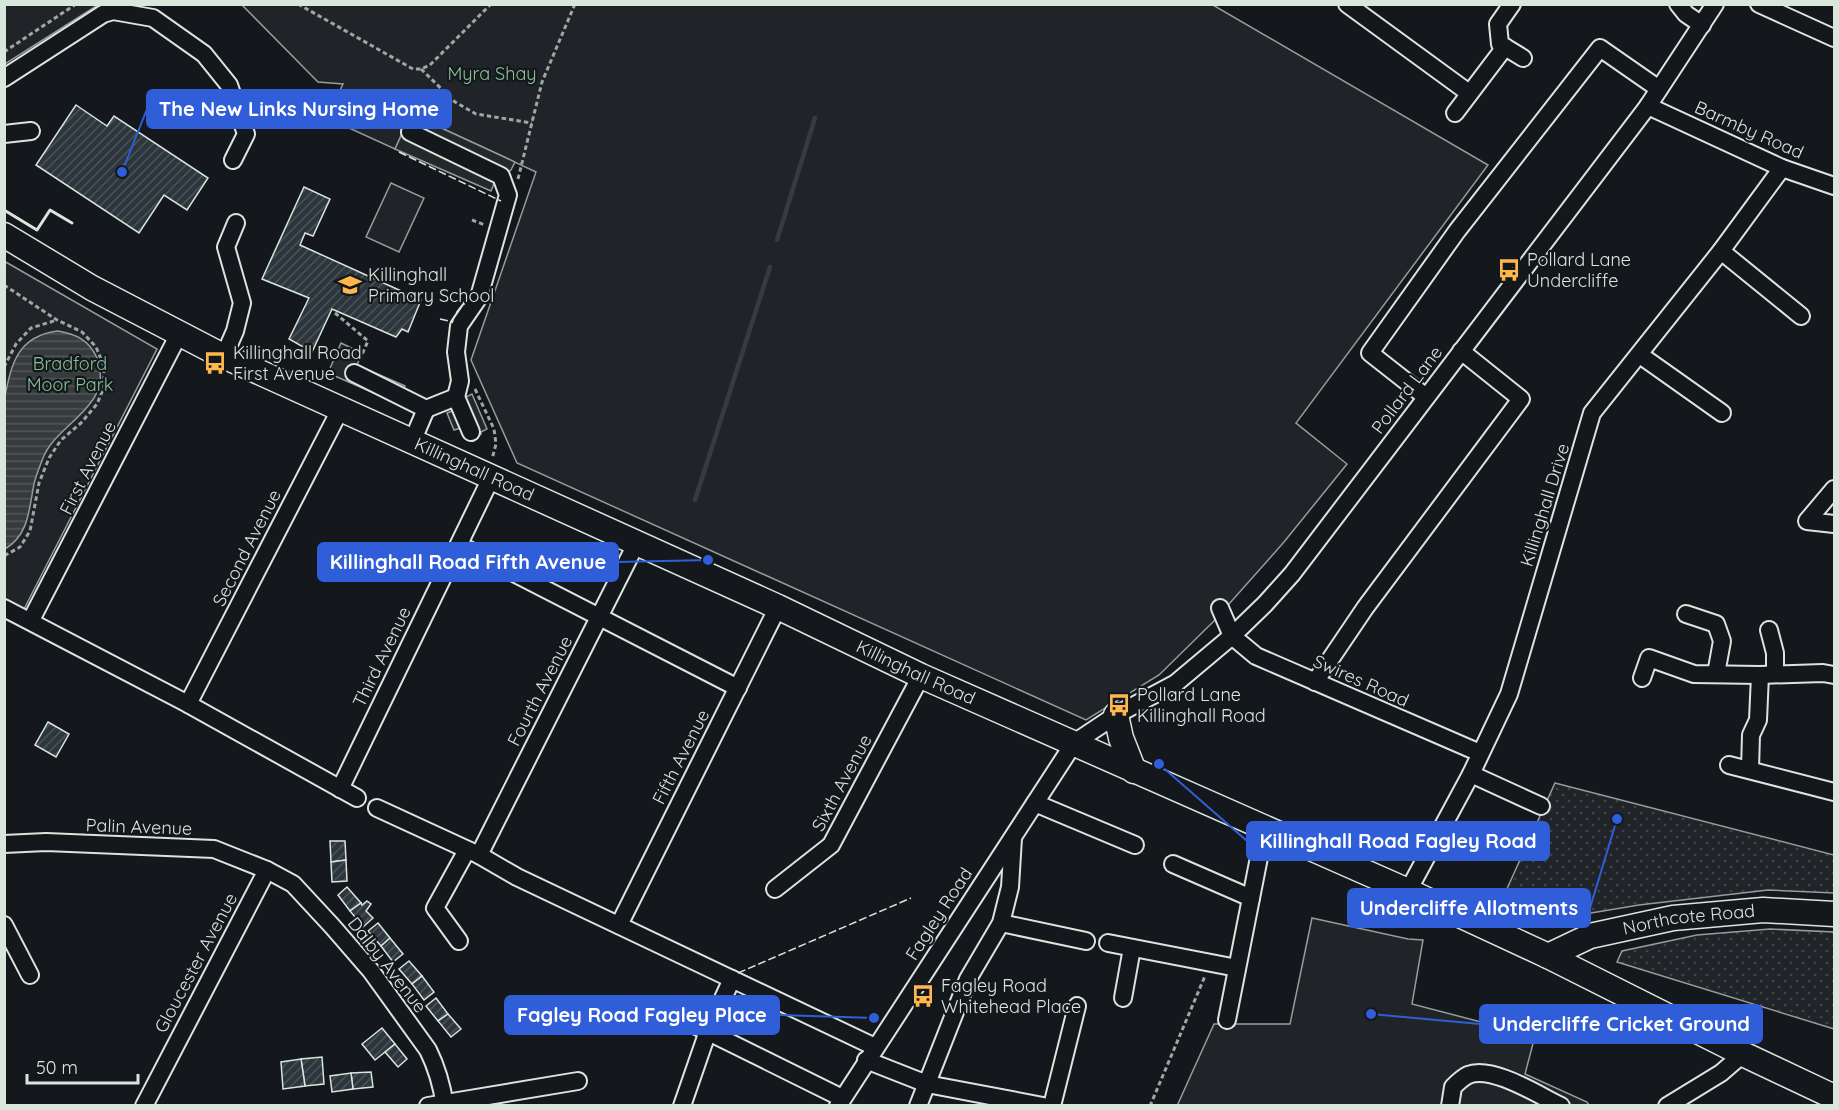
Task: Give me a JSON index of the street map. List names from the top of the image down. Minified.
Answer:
{"streets":{"highway":["Killinghall Road","Northcote Road"],"street":["Barmby Road","Pollard Lane","First Avenue","Killinghall Drive","Second Avenue","Third Avenue","Swires Road","Fourth Avenue","Fifth Avenue","Sixth Avenue","Palin Avenue","Fagley Road","Gloucester Avenue","Dalby Avenue"]},"crossings":[["Barmby Road","Pollard Lane"],["Barmby Road","Killinghall Drive"],["Pollard Lane","Killinghall Road"],["Pollard Lane","Swires Road"],["Pollard Lane","Fagley Road"],["First Avenue","Killinghall Road"],["Killinghall Road","Killinghall Drive"],["Killinghall Road","Second Avenue"],["Killinghall Road","Third Avenue"],["Killinghall Road","Fourth Avenue"],["Killinghall Road","Fifth Avenue"],["Killinghall Road","Sixth Avenue"],["Killinghall Road","Fagley Road"],["Killinghall Road","Northcote Road"],["Killinghall Drive","Swires Road"],["Palin Avenue","Gloucester Avenue"],["Palin Avenue","Dalby Avenue"],["Gloucester Avenue","Dalby Avenue"]],"parks":["Myra Shay","Bradford Moor Park"],"places":{"other":["The New Links Nursing Home","Killinghall Road Fifth Avenue","Killinghall Road Fagley Road","Undercliffe Allotments","Undercliffe Cricket Ground","Fagley Road Fagley Place"],"bus stop":["Pollard Lane Undercliffe","Killinghall Road First Avenue","Pollard Lane Killinghall Road","Fagley Road Whitehead Place"],"school or university":["Killinghall Primary School"]},"scale_bar":"50 m"}
